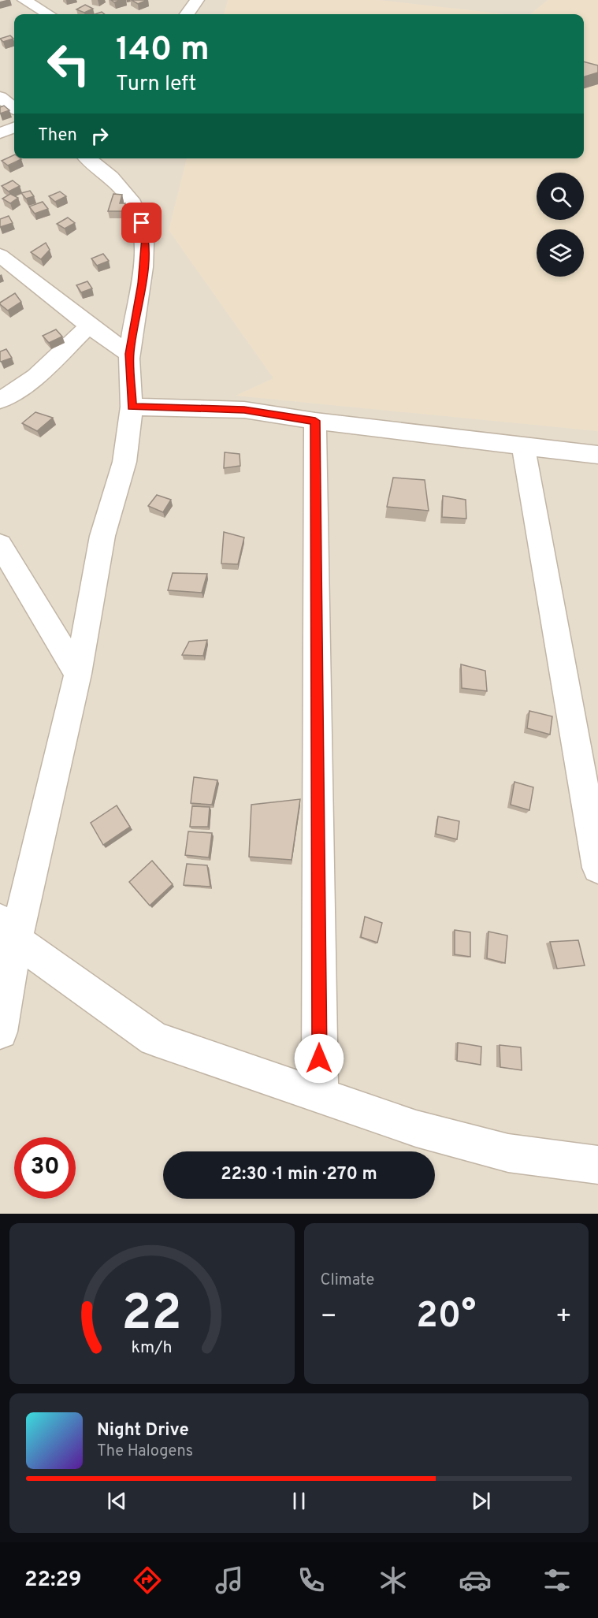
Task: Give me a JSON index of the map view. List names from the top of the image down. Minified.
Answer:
{"page":{"turn":["140 m","Turn left"],"then":"Then","limit":"30","trip":"22:30 · 1 min · 270 m","tile":"Climate","heat":["−","20°","+"],"song":["Night Drive","The Halogens"],"tabs":"22:29","gauge":["22","km/h"]}}
